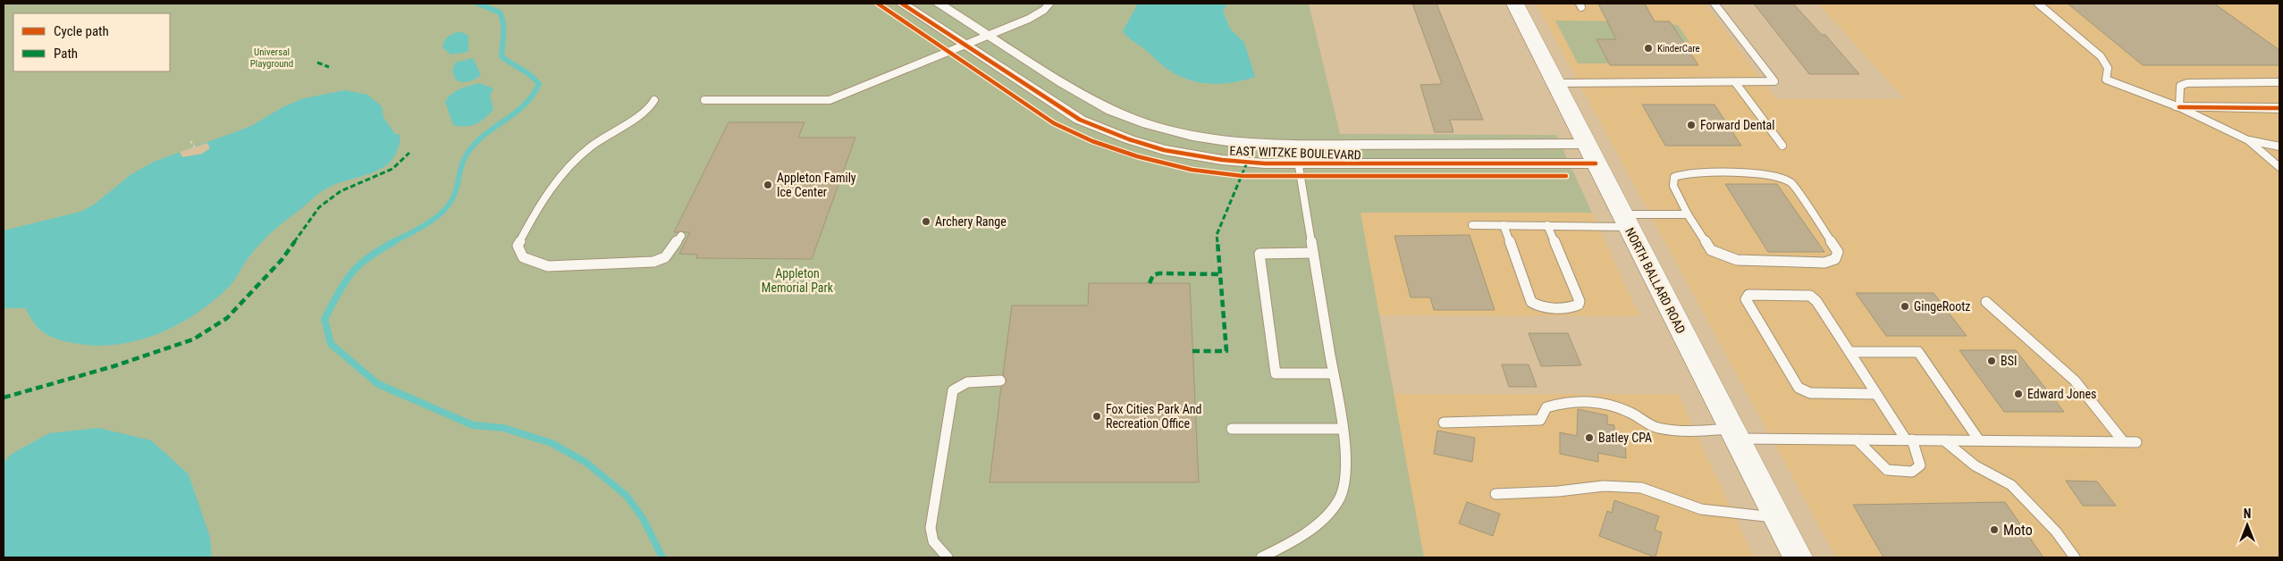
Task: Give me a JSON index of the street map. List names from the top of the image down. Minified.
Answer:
{"streets":{"main road":["NORTH BALLARD ROAD"],"street":["EAST WITZKE BOULEVARD"]},"crossings":[["EAST WITZKE BOULEVARD","NORTH BALLARD ROAD"]],"parks":["Universal Playground","Appleton Memorial Park"],"places":["KinderCare","Forward Dental","Appleton Family Ice Center","Archery Range","GingeRootz","BSI","Edward Jones","Fox Cities Park And Recreation Office","Batley CPA","Moto"],"legend":["Cycle path","Path"],"north":"top"}
